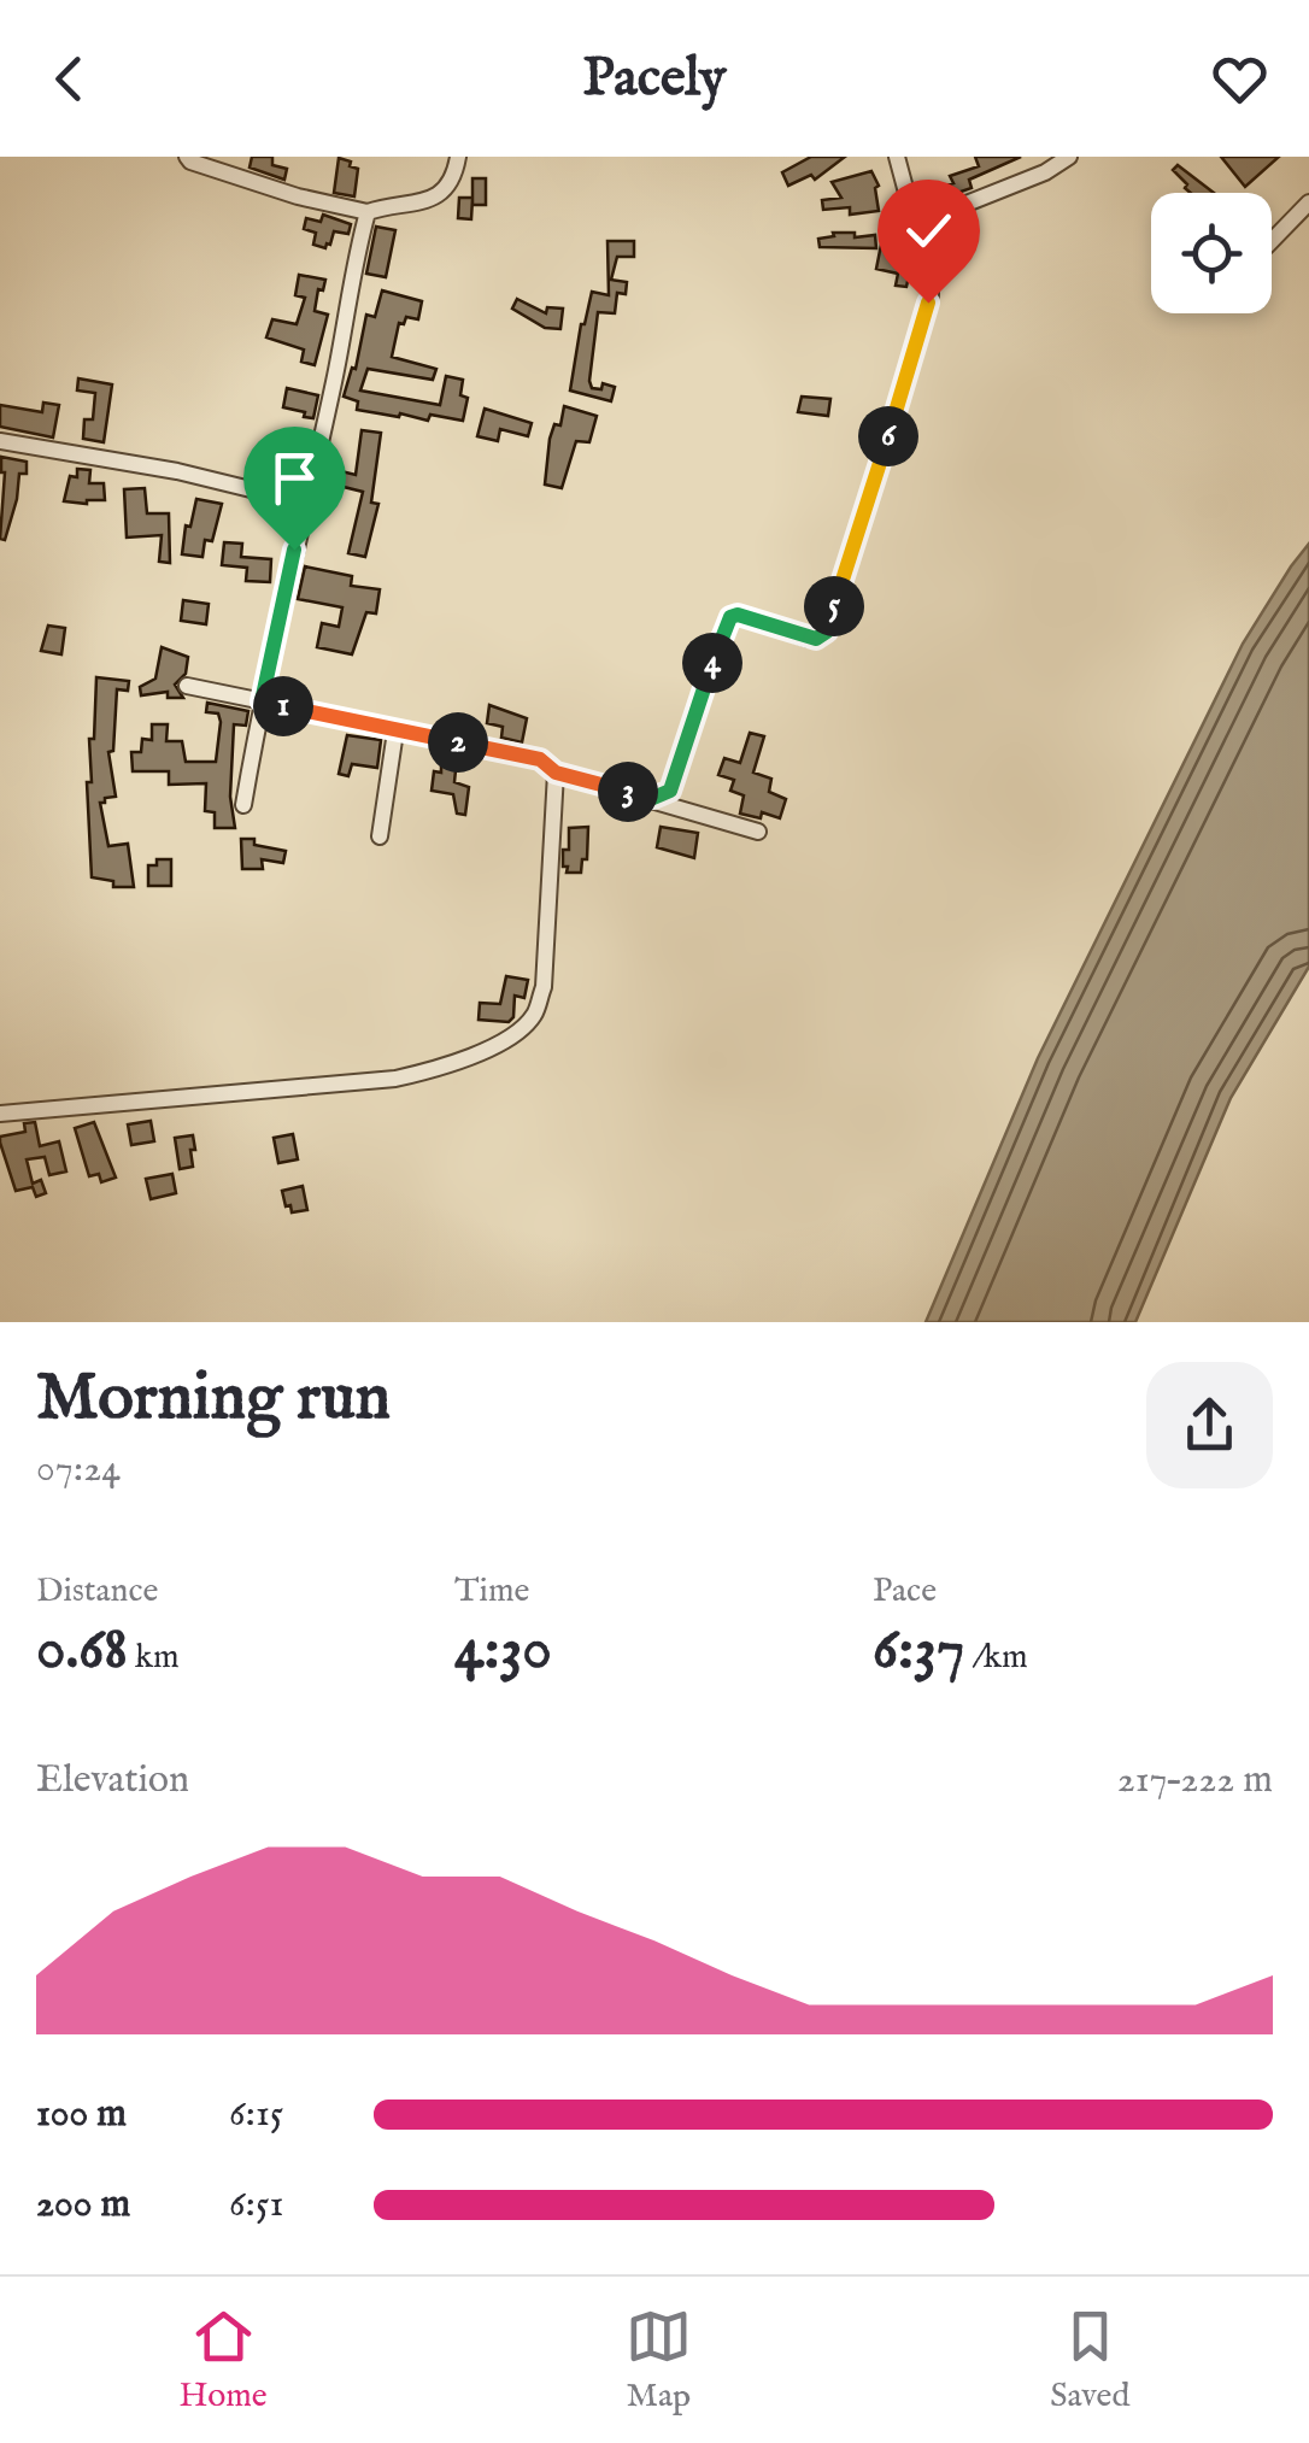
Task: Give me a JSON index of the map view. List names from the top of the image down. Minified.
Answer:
{"page":{"header":"Pacely","pins":["6","5","4","1","2","3"],"heading":["Morning run","07:24"],"stats":[["Distance","0.68 km"],["Time","4:30"],["Pace","6:37 /km"]],"chart":["Elevation","217–222 m"],"list":[{"name":"100 m","note":"6:15"},{"name":"200 m","note":"6:51"}],"tabs":["Home","Map","Saved"]}}
